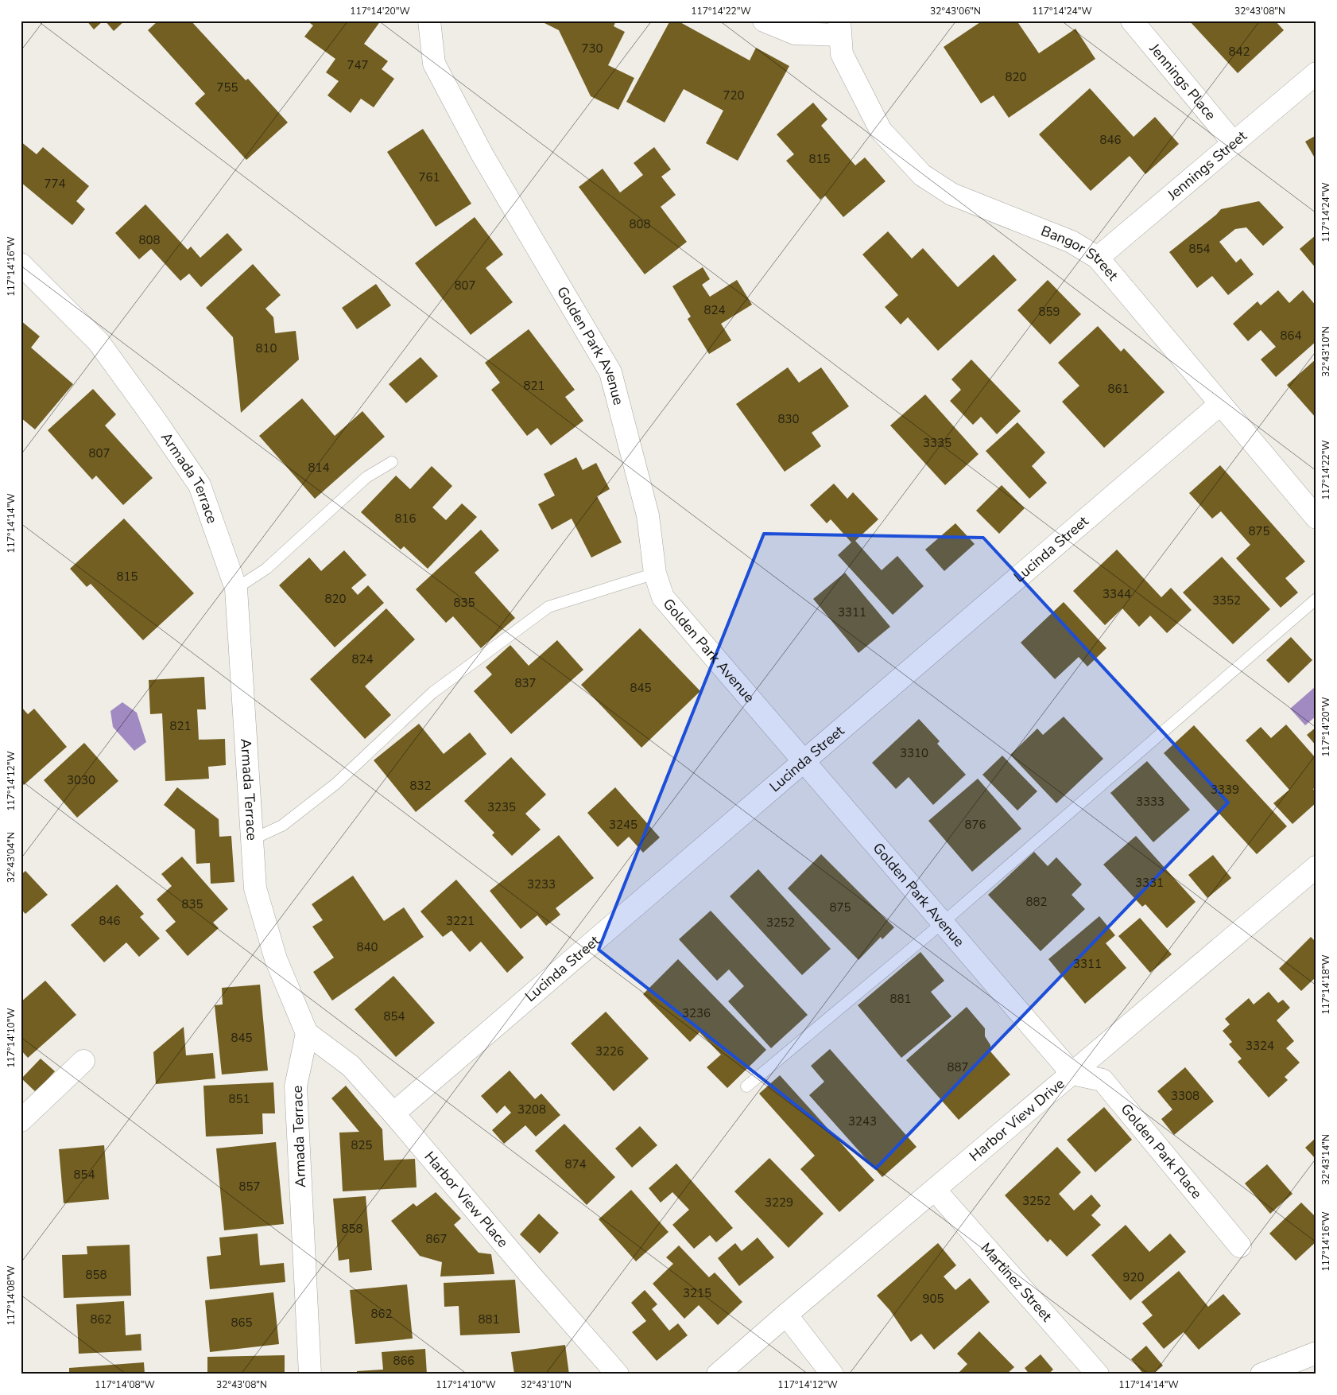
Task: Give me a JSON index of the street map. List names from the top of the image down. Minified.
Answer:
{"streets":{"street":["Jennings Place","Jennings Street","Bangor Street","Golden Park Avenue","Armada Terrace","Lucinda Street","Harbor View Drive","Golden Park Place","Harbor View Place","Martinez Street"]},"crossings":[["Jennings Place","Jennings Street"],["Jennings Street","Bangor Street"],["Bangor Street","Lucinda Street"],["Golden Park Avenue","Lucinda Street"],["Golden Park Avenue","Harbor View Drive"],["Golden Park Avenue","Golden Park Place"],["Armada Terrace","Harbor View Place"],["Lucinda Street","Harbor View Place"],["Harbor View Drive","Golden Park Place"],["Harbor View Drive","Martinez Street"]],"house_numbers":["730","842","747","820","755","720","846","815","761","774","808","808","854","807","824","859","864","810","821","861","830","3335","807","814","816","875","815","3344","820","3352","835","3311","824","837","845","821","3310","3030","832","3339","3333","3235","3245","876","3331","3233","882","835","875","846","3221","3252","840","3311","881","3236","854","845","3324","3226","887","3308","851","3208","3243","825","874","854","857","3252","3229","858","867","858","920","3215","905","862","862","881","865","866"],"coordinates":["117°14'20\"W","117°14'22\"W","32°43'06\"N","117°14'24\"W","32°43'08\"N","117°14'16\"W","32°43'10\"N","117°14'14\"W","117°14'12\"W","32°43'04\"N","117°14'18\"W","117°14'10\"W","32°43'14\"N","117°14'08\"W"]}
